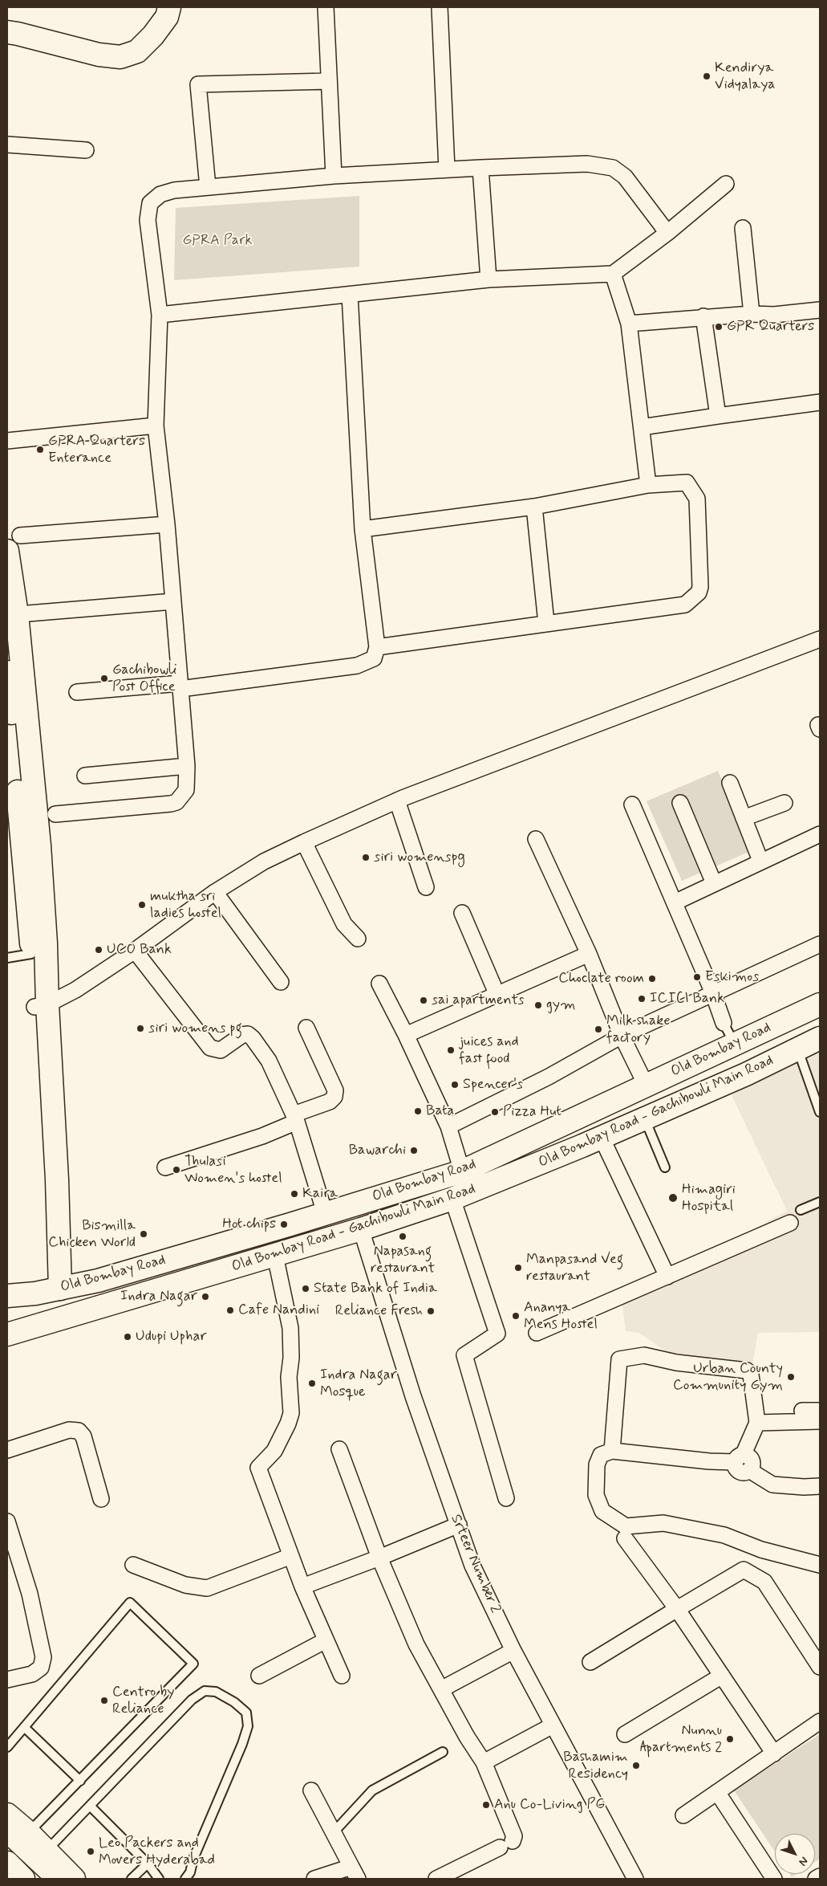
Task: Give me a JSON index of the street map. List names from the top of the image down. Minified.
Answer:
{"streets":{"main road":["Old Bombay Road","Old Bombay Road - Gachibowli Main Road"],"street":["Srteer Number 2"]},"crossings":[["Old Bombay Road - Gachibowli Main Road","Srteer Number 2"]],"parks":["GPRA Park"],"places":["Kendirya Vidyalaya","GPR Quarters","GPRA Quarters Enterance","Gachibowli Post Office","siri womenspg","muktha sri ladies hostel","UCO Bank","Eskimos","Choclate room","ICICI Bank","sai apartments","gym","siri womens pg","Milk shake factory","juices and fast food","Spencer's","Bata","Pizza Hut","Bawarchi","Thulasi Women's hostel","Kaira","Himagiri Hospital","Hot chips","Bismilla Chicken World","Napasang restaurant","Manpasand Veg restaurant","State Bank of India","Indra Nagar","Cafe Nandini","Reliance Fresh","Ananya Mens Hostel","Udupi Uphar","Urban County Community Gym","Indra Nagar Mosque","Centro by Reliance","Nunnu Apartments 2","Bashamim Residency","Anu Co-Living PG","Leo Packers and Movers Hyderabad"],"north":"bottom right"}
